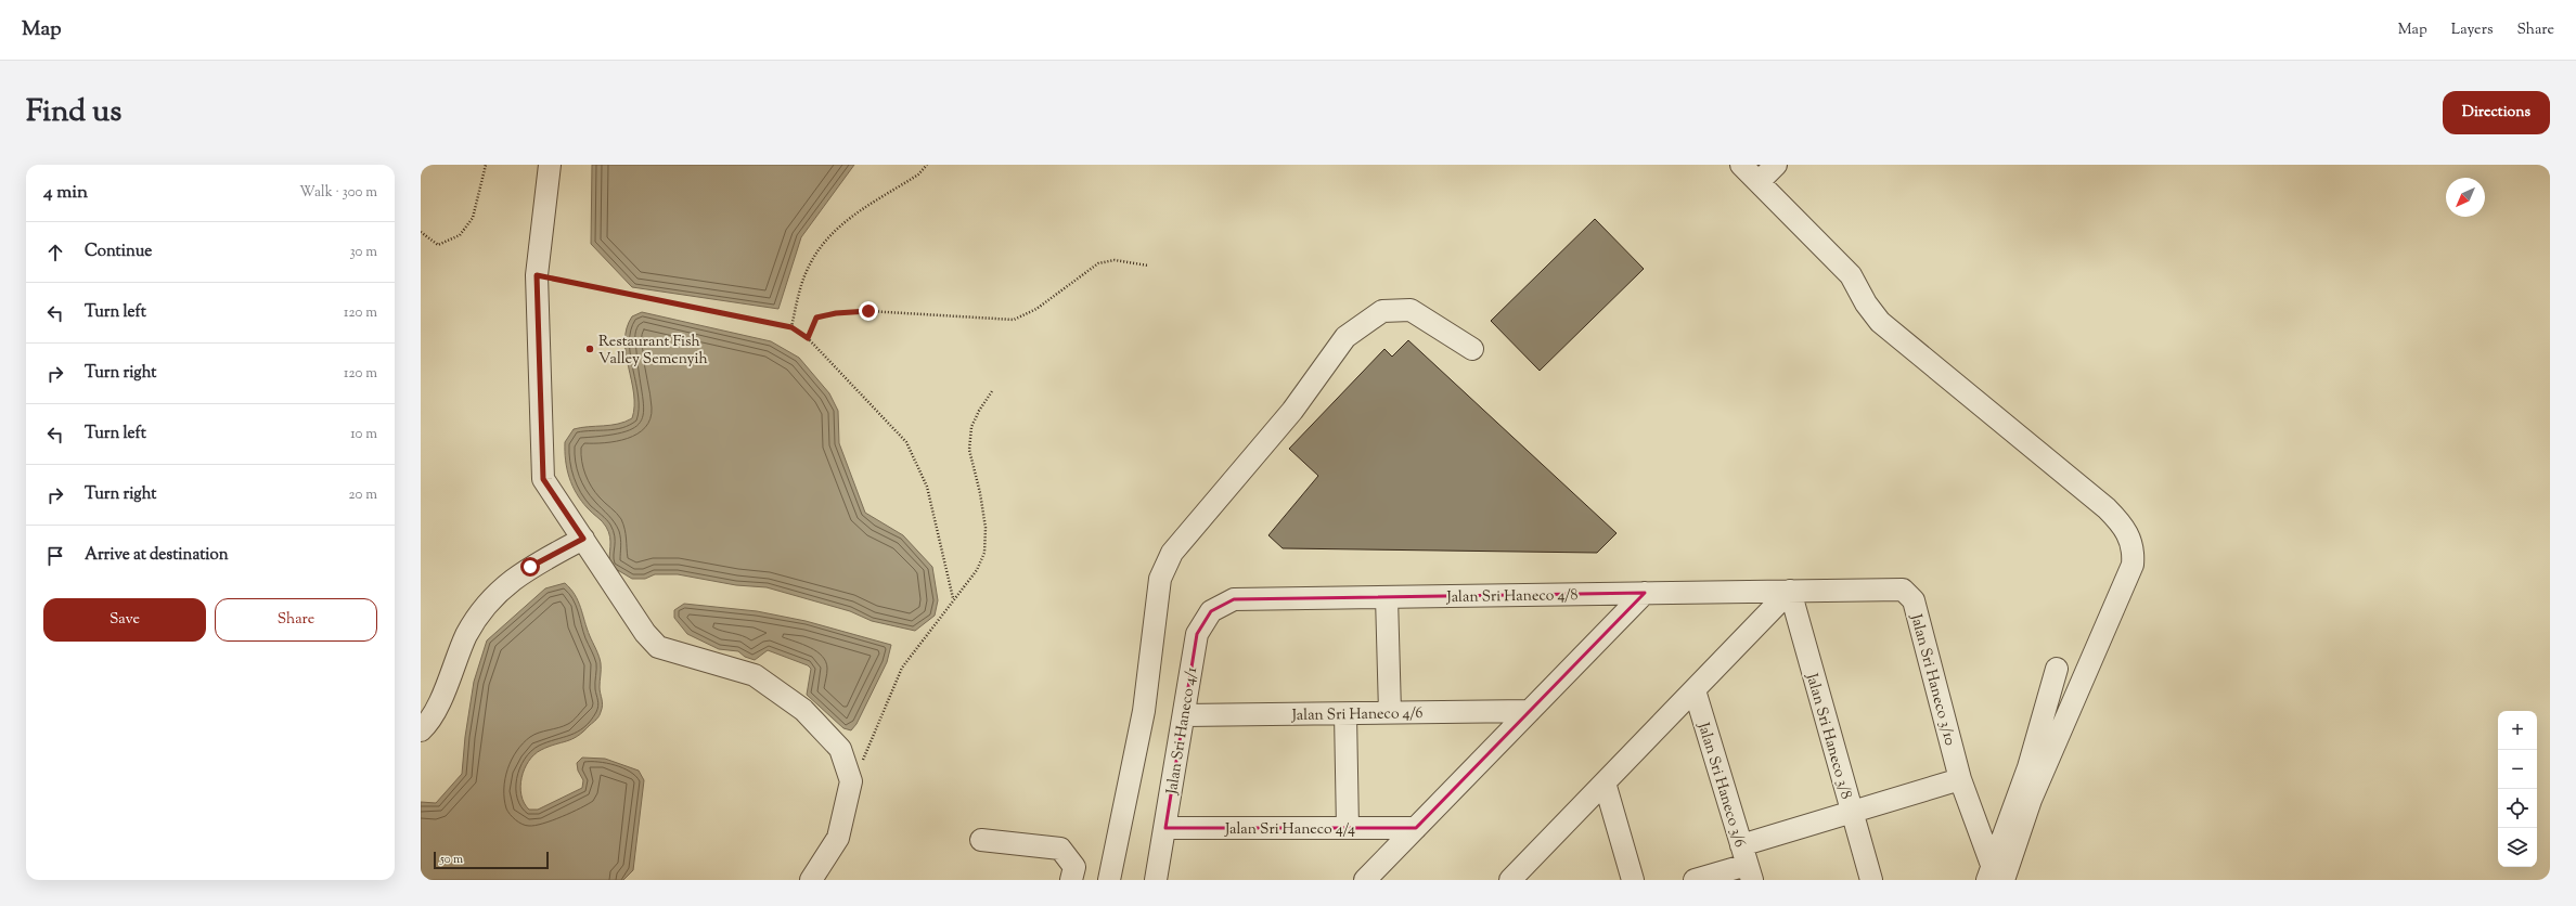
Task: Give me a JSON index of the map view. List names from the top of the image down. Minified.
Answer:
{"streets":{"street":["Jalan Sri Haneco 4/8","Jalan Sri Haneco 3/10","Jalan Sri Haneco 4/6","Jalan Sri Haneco 4/1","Jalan Sri Haneco 3/8","Jalan Sri Haneco 3/6","Jalan Sri Haneco 4/4"]},"crossings":[["Jalan Sri Haneco 4/8","Jalan Sri Haneco 3/10"],["Jalan Sri Haneco 4/8","Jalan Sri Haneco 4/1"],["Jalan Sri Haneco 4/8","Jalan Sri Haneco 3/8"],["Jalan Sri Haneco 3/10","Jalan Sri Haneco 3/8"],["Jalan Sri Haneco 4/6","Jalan Sri Haneco 4/1"],["Jalan Sri Haneco 4/1","Jalan Sri Haneco 4/4"]],"places":["Restaurant Fish Valley Semenyih"],"scale_bar":"50 m","north":"bottom left","page":{"header":"Map","nav":["Map","Layers","Share"],"title":"Find us","buttons":["Directions",["Save","Share"]],"heading":["4 min","Walk · 300 m"],"list":[["Continue","30 m"],["Turn left","120 m"],["Turn right","120 m"],["Turn left","10 m"],["Turn right","20 m"],"Arrive at destination"],"map_buttons":["+","−"],"scale":"50 m"}}
